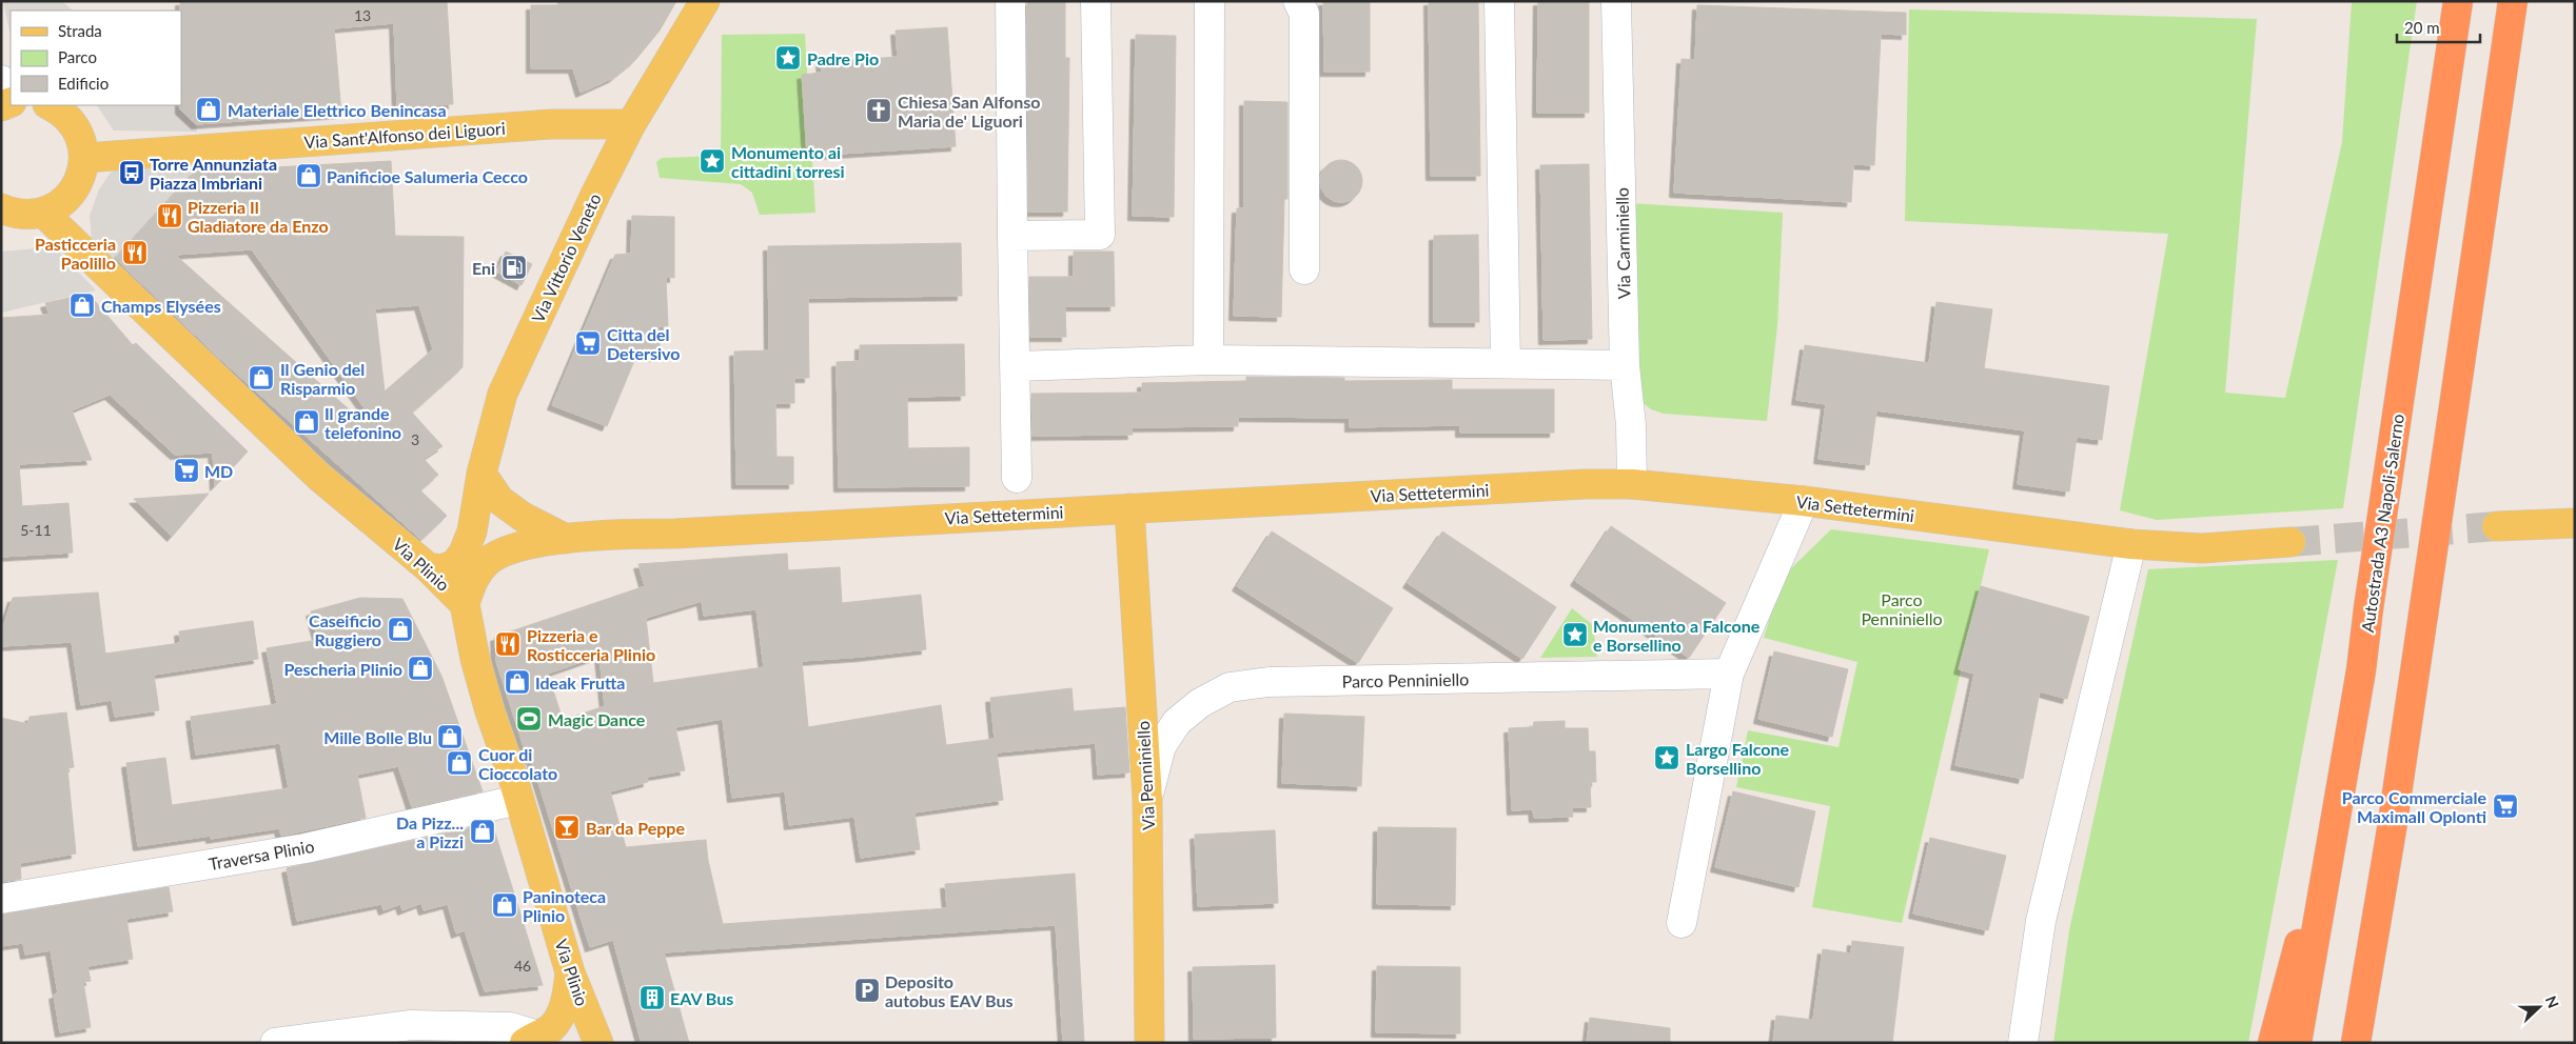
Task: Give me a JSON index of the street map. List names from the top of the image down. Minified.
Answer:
{"streets":{"highway":["Autostrada A3 Napoli-Salerno"],"main road":["Via Sant'Alfonso dei Liguori","Via Vittorio Veneto","Via Settetermini","Via Plinio","Via Penniniello"],"street":["Via Carminiello","Parco Penniniello","Traversa Plinio"]},"crossings":[["Via Sant'Alfonso dei Liguori","Via Vittorio Veneto"],["Via Carminiello","Via Settetermini"],["Via Vittorio Veneto","Via Plinio"],["Via Settetermini","Via Plinio"],["Via Settetermini","Via Penniniello"],["Via Plinio","Traversa Plinio"],["Parco Penniniello","Via Penniniello"]],"parks":["Parco Penniniello"],"places":{"place":["Padre Pio","Monumento ai cittadini torresi","Monumento a Falcone e Borsellino","Largo Falcone Borsellino"],"shop":["Materiale Elettrico Benincasa","Panificioe Salumeria Cecco","Champs Elysées","Il Genio del Risparmio","Il grande telefonino","Caseificio Ruggiero","Pescheria Plinio","Ideak Frutta","Mille Bolle Blu","Cuor di Cioccolato","Da Pizz... a Pizzi","Paninoteca Plinio"],"church":["Chiesa San Alfonso Maria de' Liguori"],"bus stop":["Torre Annunziata Piazza Imbriani"],"restaurant":["Pizzeria Il Gladiatore da Enzo","Pasticceria Paolillo","Pizzeria e Rosticceria Plinio"],"fuel station":["Eni"],"supermarket":["Citta del Detersivo","MD","Parco Commerciale Maximall Oplonti"],"sports":["Magic Dance"],"bar":["Bar da Peppe"],"parking":["Deposito autobus EAV Bus"],"building":["EAV Bus"]},"house_numbers":["13","3","5-11","46"],"legend":["Strada","Parco","Edificio"],"scale_bar":"20 m","north":"right"}
